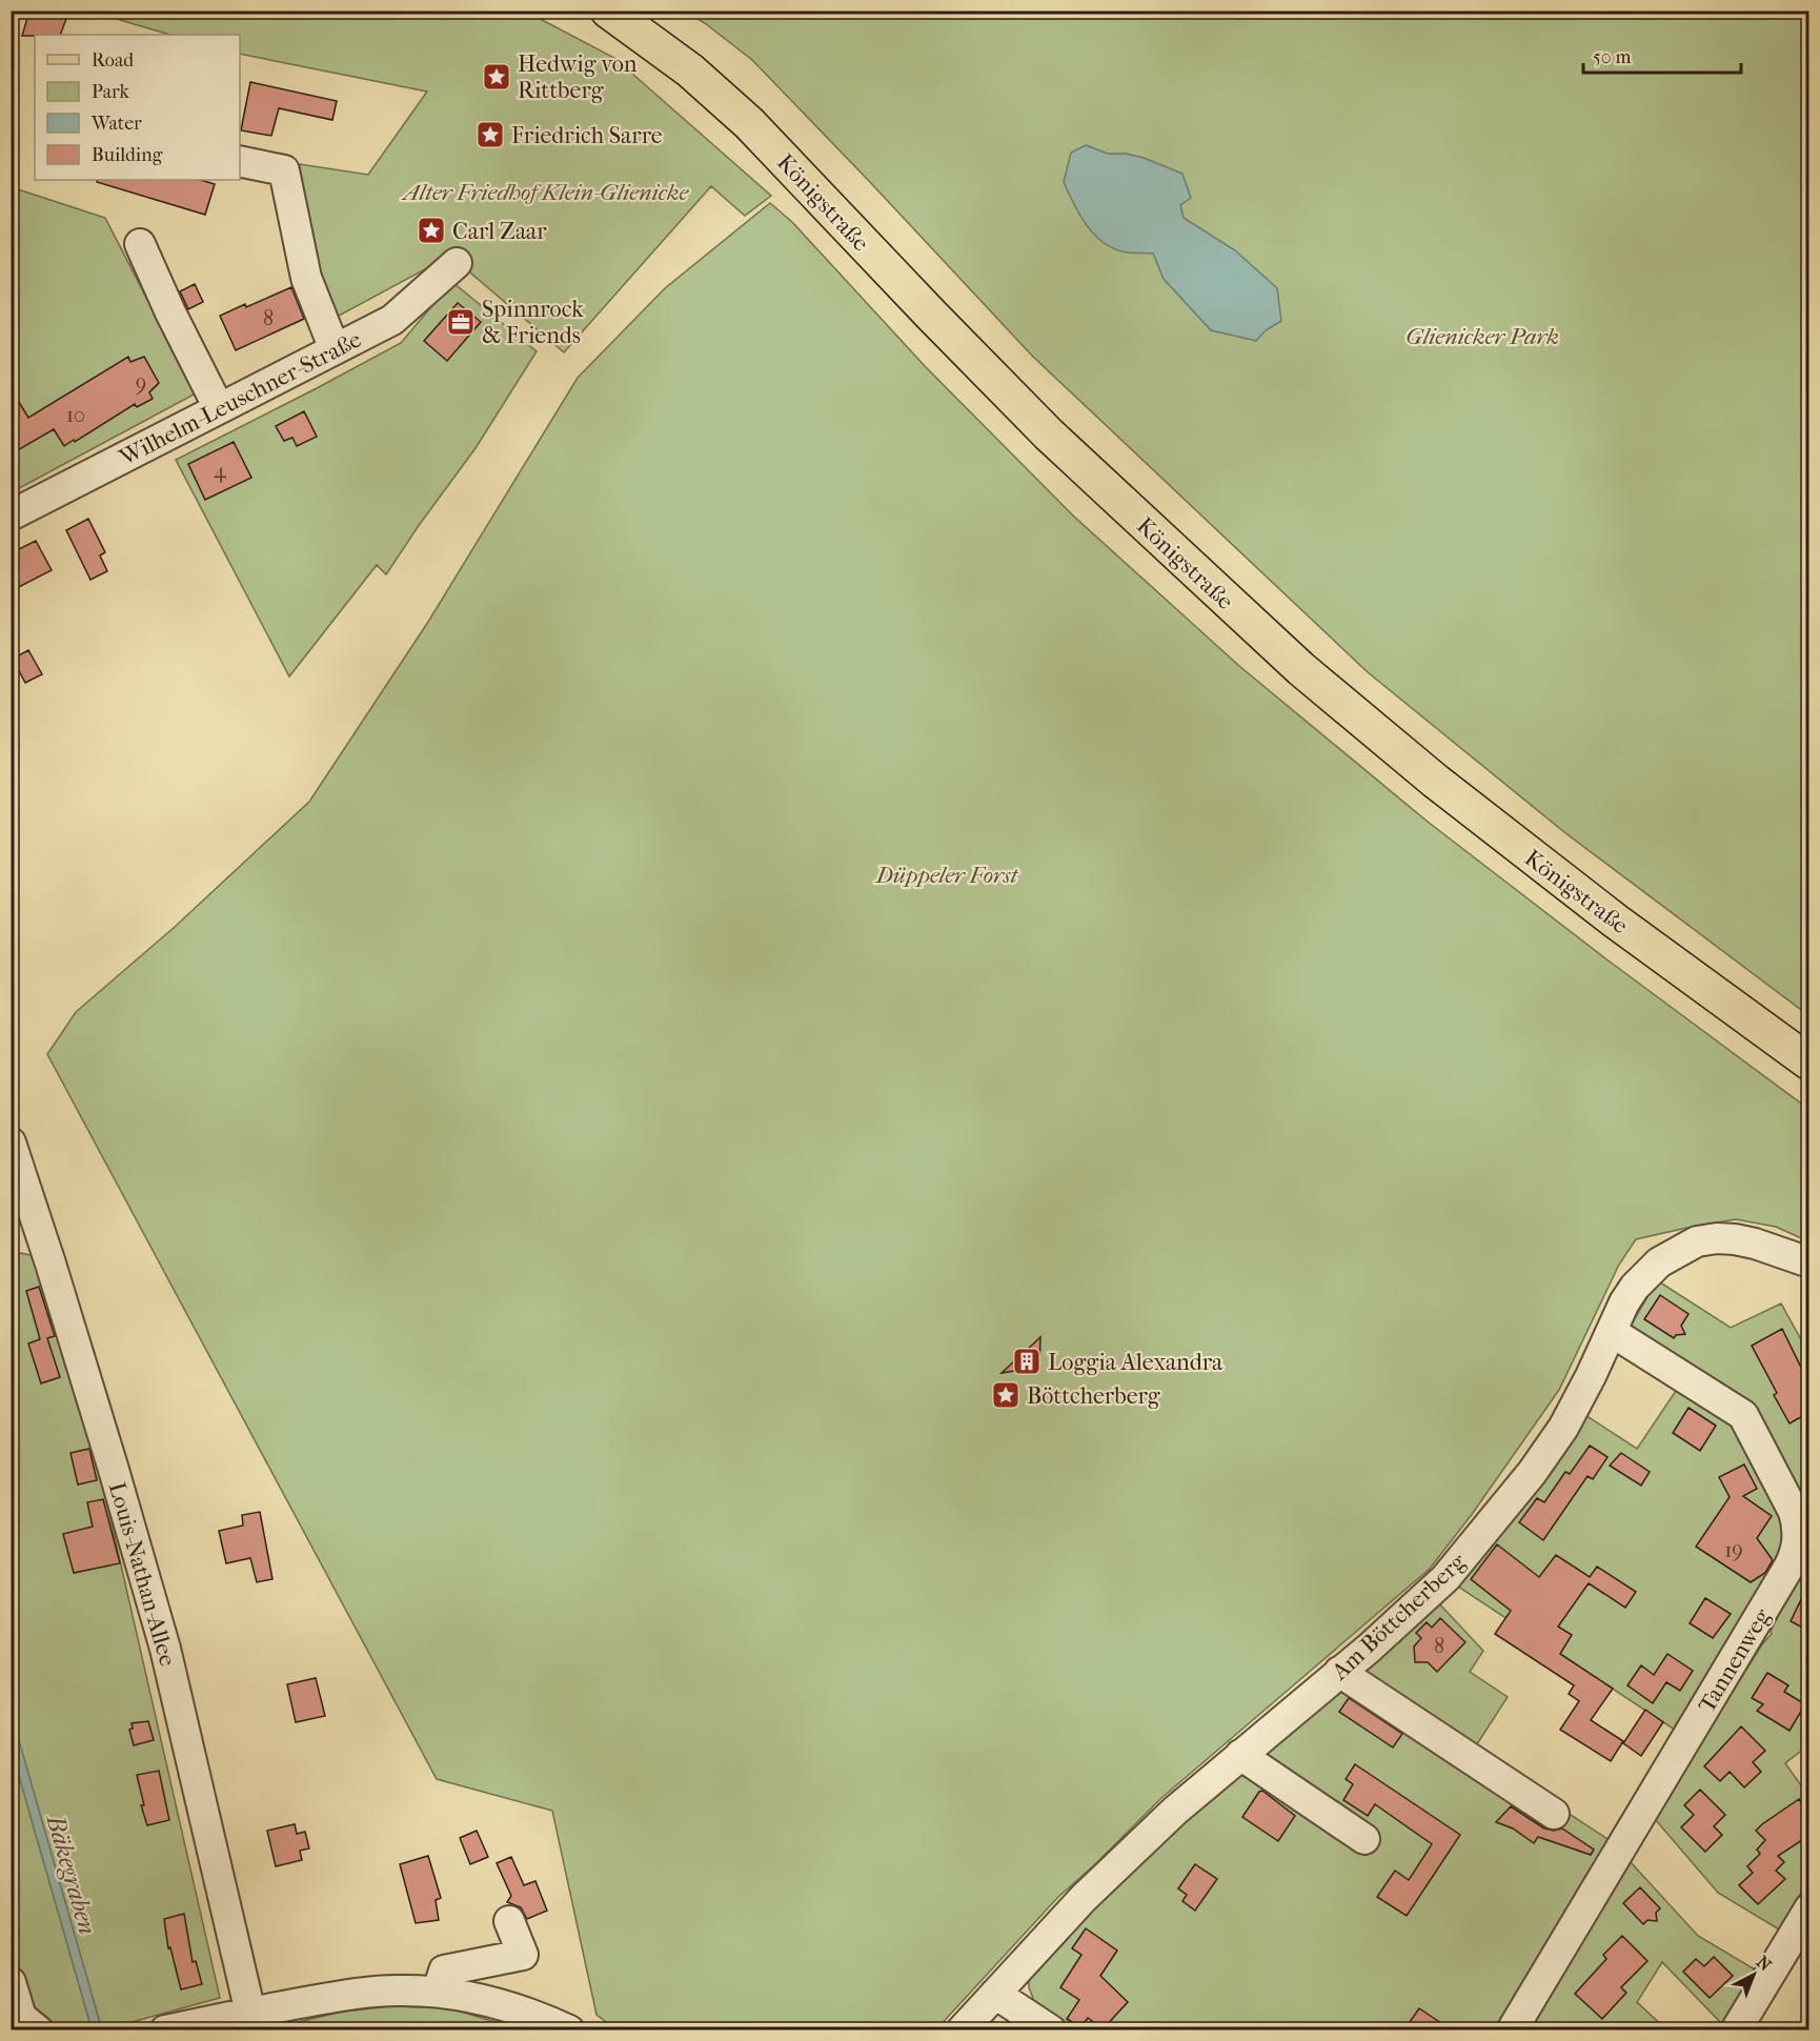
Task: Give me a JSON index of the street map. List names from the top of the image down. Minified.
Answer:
{"streets":{"main road":["Königstraße"],"street":["Wilhelm-Leuschner-Straße","Louis-Nathan-Allee","Am Böttcherberg","Tannenweg"]},"crossings":[["Am Böttcherberg","Tannenweg"]],"water":["Bäkegraben"],"parks":["Alter Friedhof Klein-Glienicke","Glienicker Park","Düppeler Forst"],"places":{"place":["Hedwig von Rittberg","Friedrich Sarre","Carl Zaar","Böttcherberg"],"office":["Spinnrock & Friends"],"building":["Loggia Alexandra"]},"house_numbers":["8","9","10","4","19","8"],"legend":["Road","Park","Water","Building"],"scale_bar":"50 m","north":"top right"}
